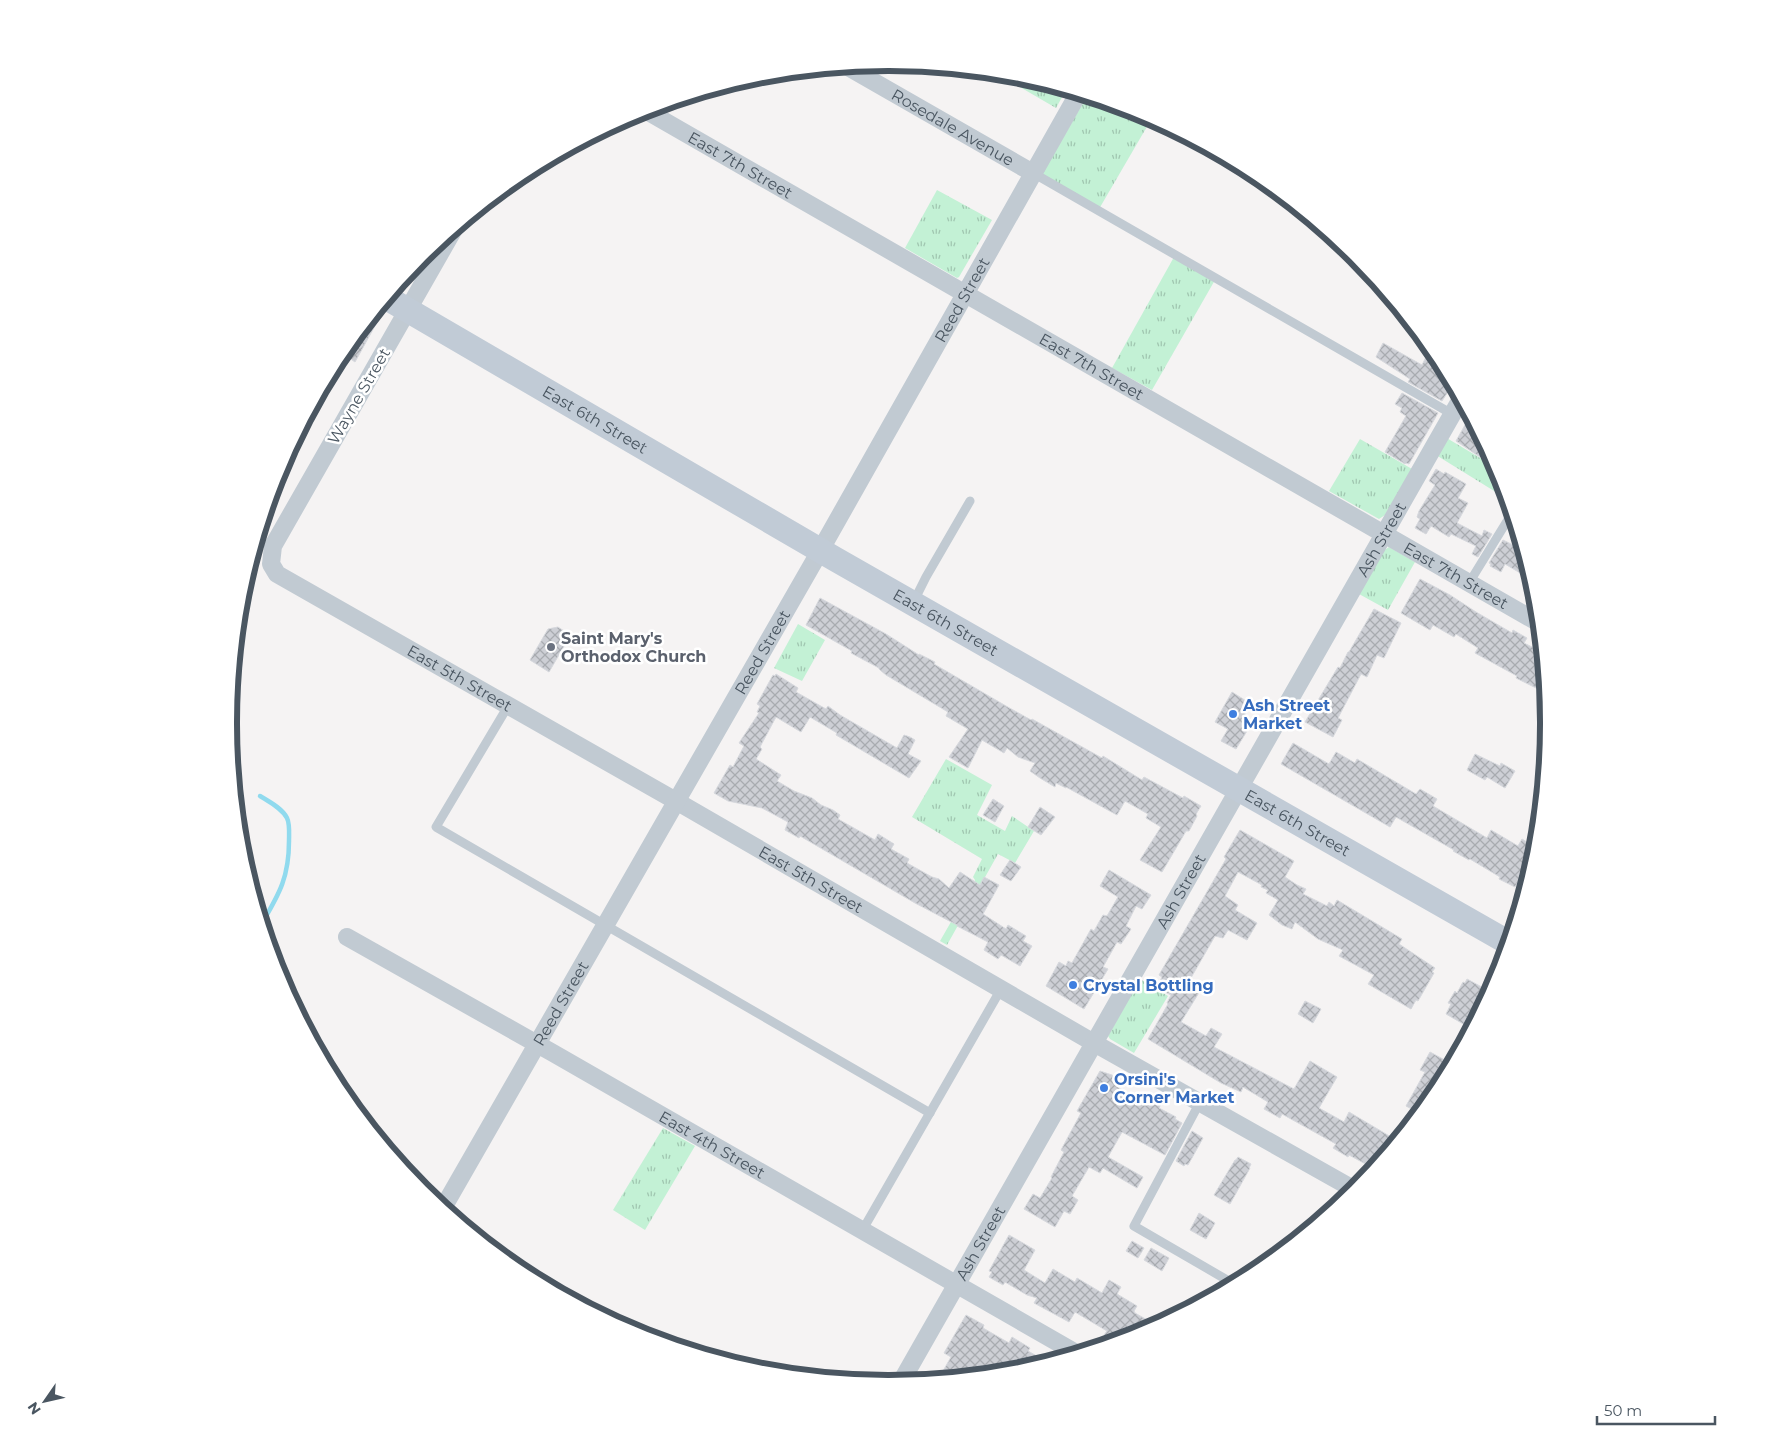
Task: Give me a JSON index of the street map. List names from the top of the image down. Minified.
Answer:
{"streets":{"main road":["East 6th Street"],"street":["Rosedale Avenue","East 7th Street","Reed Street","Wayne Street","Ash Street","East 5th Street","East 4th Street"]},"crossings":[["Rosedale Avenue","Reed Street"],["East 7th Street","Reed Street"],["East 7th Street","Ash Street"],["Reed Street","East 6th Street"],["Reed Street","East 5th Street"],["Reed Street","East 4th Street"],["Wayne Street","East 6th Street"],["Wayne Street","East 5th Street"],["East 6th Street","Ash Street"],["Ash Street","East 5th Street"],["Ash Street","East 4th Street"]],"places":["Saint Mary's Orthodox Church","Ash Street Market","Crystal Bottling","Orsini's Corner Market"],"scale_bar":"50 m","north":"bottom left"}
